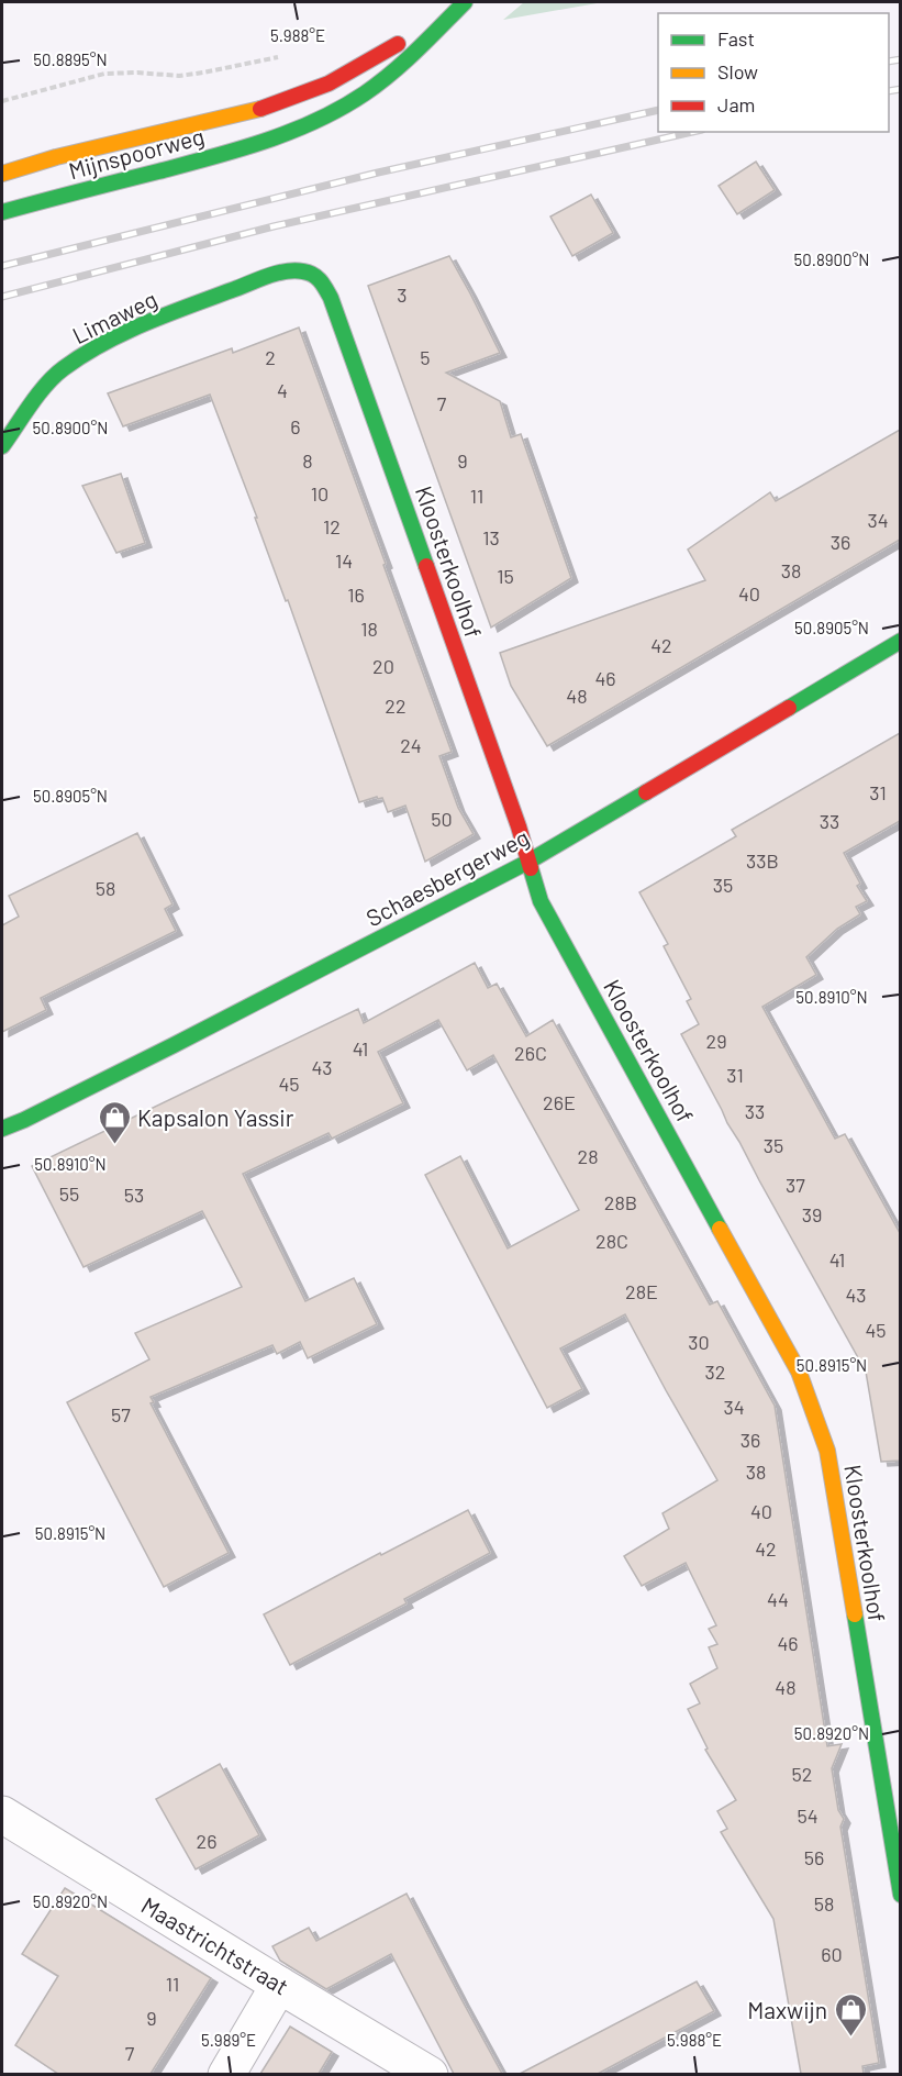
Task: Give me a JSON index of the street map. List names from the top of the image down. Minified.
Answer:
{"streets":{"street":["Mijnspoorweg","Limaweg","Kloosterkoolhof","Schaesbergerweg","Maastrichtstraat"]},"crossings":[["Limaweg","Kloosterkoolhof"],["Kloosterkoolhof","Schaesbergerweg"]],"places":{"shop":["Kapsalon Yassir","Maxwijn"]},"house_numbers":["3","2","5","4","7","6","8","9","10","11","34","12","13","36","14","38","15","40","16","18","42","20","46","48","22","24","31","50","33","33B","35","58","29","41","26C","43","31","45","26E","33","35","28","37","55","53","28B","39","28C","41","28E","43","45","30","32","34","57","36","38","40","42","44","46","48","52","54","26","56","58","60","11","9","7"],"legend":["Fast","Slow","Jam"],"coordinates":["5.988°E","50.8895°N","50.8900°N","50.8905°N","50.8910°N","50.8915°N","50.8920°N","5.989°E"]}
